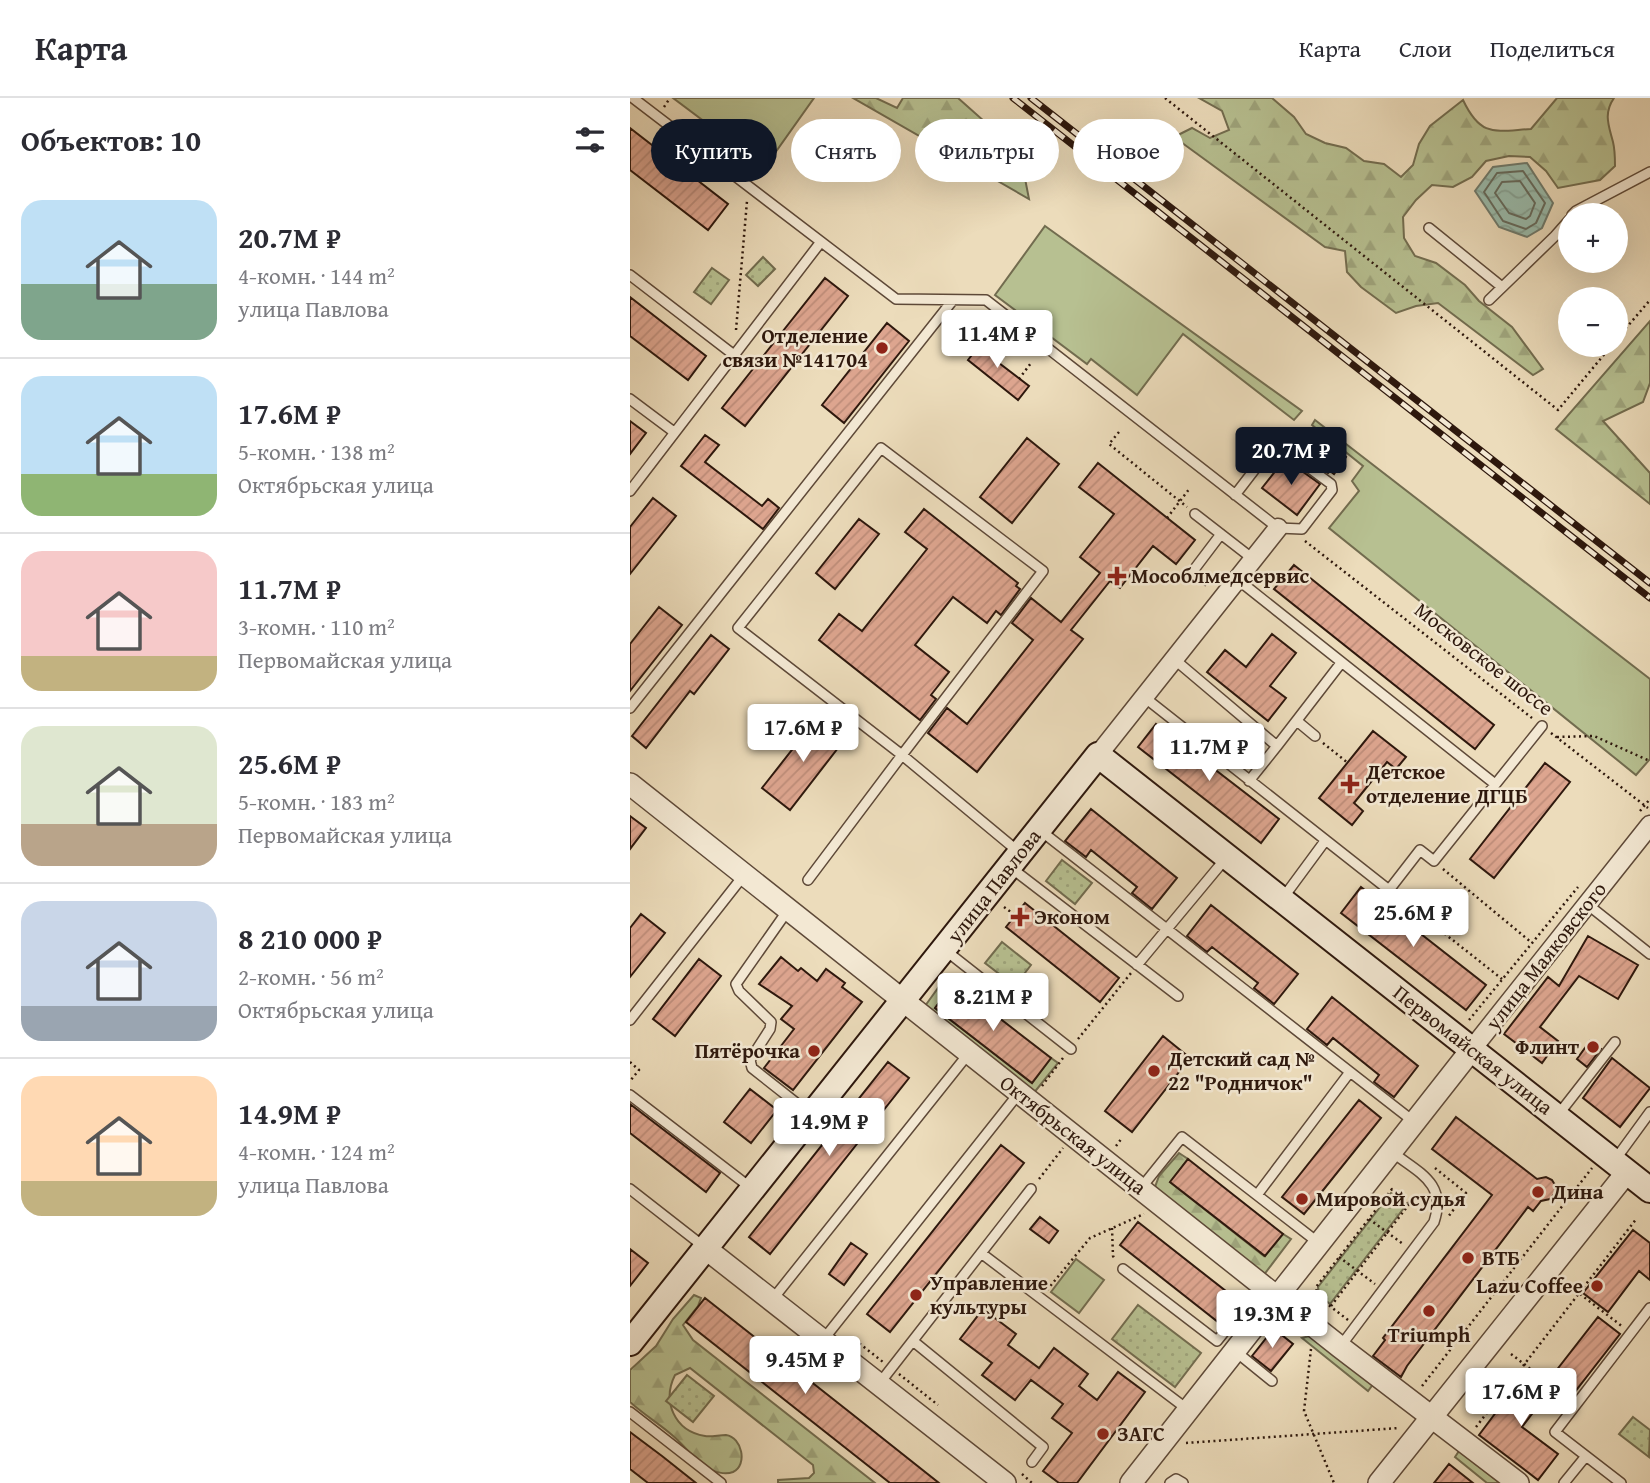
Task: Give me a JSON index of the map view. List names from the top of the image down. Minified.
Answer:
{"streets":{"main road":["улица Павлова","Первомайская улица"],"street":["улица Маяковского","Октябрьская улица"],"path":["Московское шоссе"]},"crossings":[["улица Павлова","Первомайская улица"],["улица Павлова","Октябрьская улица"],["улица Маяковского","Первомайская улица"],["улица Маяковского","Октябрьская улица"]],"places":{"other":["Отделение связи №141704","Флинт","Пятёрочка","Детский сад № 22 \"Родничок\"","Дина","Мировой судья","ВТБ","Lazu Coffee","Управление культуры","Triumph","ЗАГС"],"health":["Мособлмедсервис","Детское отделение ДГЦБ","Эконом"]},"page":{"header":"Карта","nav":["Карта","Слои","Поделиться"],"heading":"Объектов: 10","chip":["Купить","Снять","Фильтры","Новое"],"list":[{"name":"20.7M ₽","note":"4-комн. · 144 m² · улица Павлова"},{"name":"17.6M ₽","note":"5-комн. · 138 m² · Октябрьская улица"},{"name":"11.7M ₽","note":"3-комн. · 110 m² · Первомайская улица"},{"name":"25.6M ₽","note":"5-комн. · 183 m² · Первомайская улица"},{"name":"8 210 000 ₽","note":"2-комн. · 56 m² · Октябрьская улица"},{"name":"14.9M ₽","note":"4-комн. · 124 m² · улица Павлова"}],"map_buttons":["+","−"],"price":["11.4M ₽","20.7M ₽","17.6M ₽","11.7M ₽","25.6M ₽","8.21M ₽","14.9M ₽","19.3M ₽","9.45M ₽","17.6M ₽"]}}
